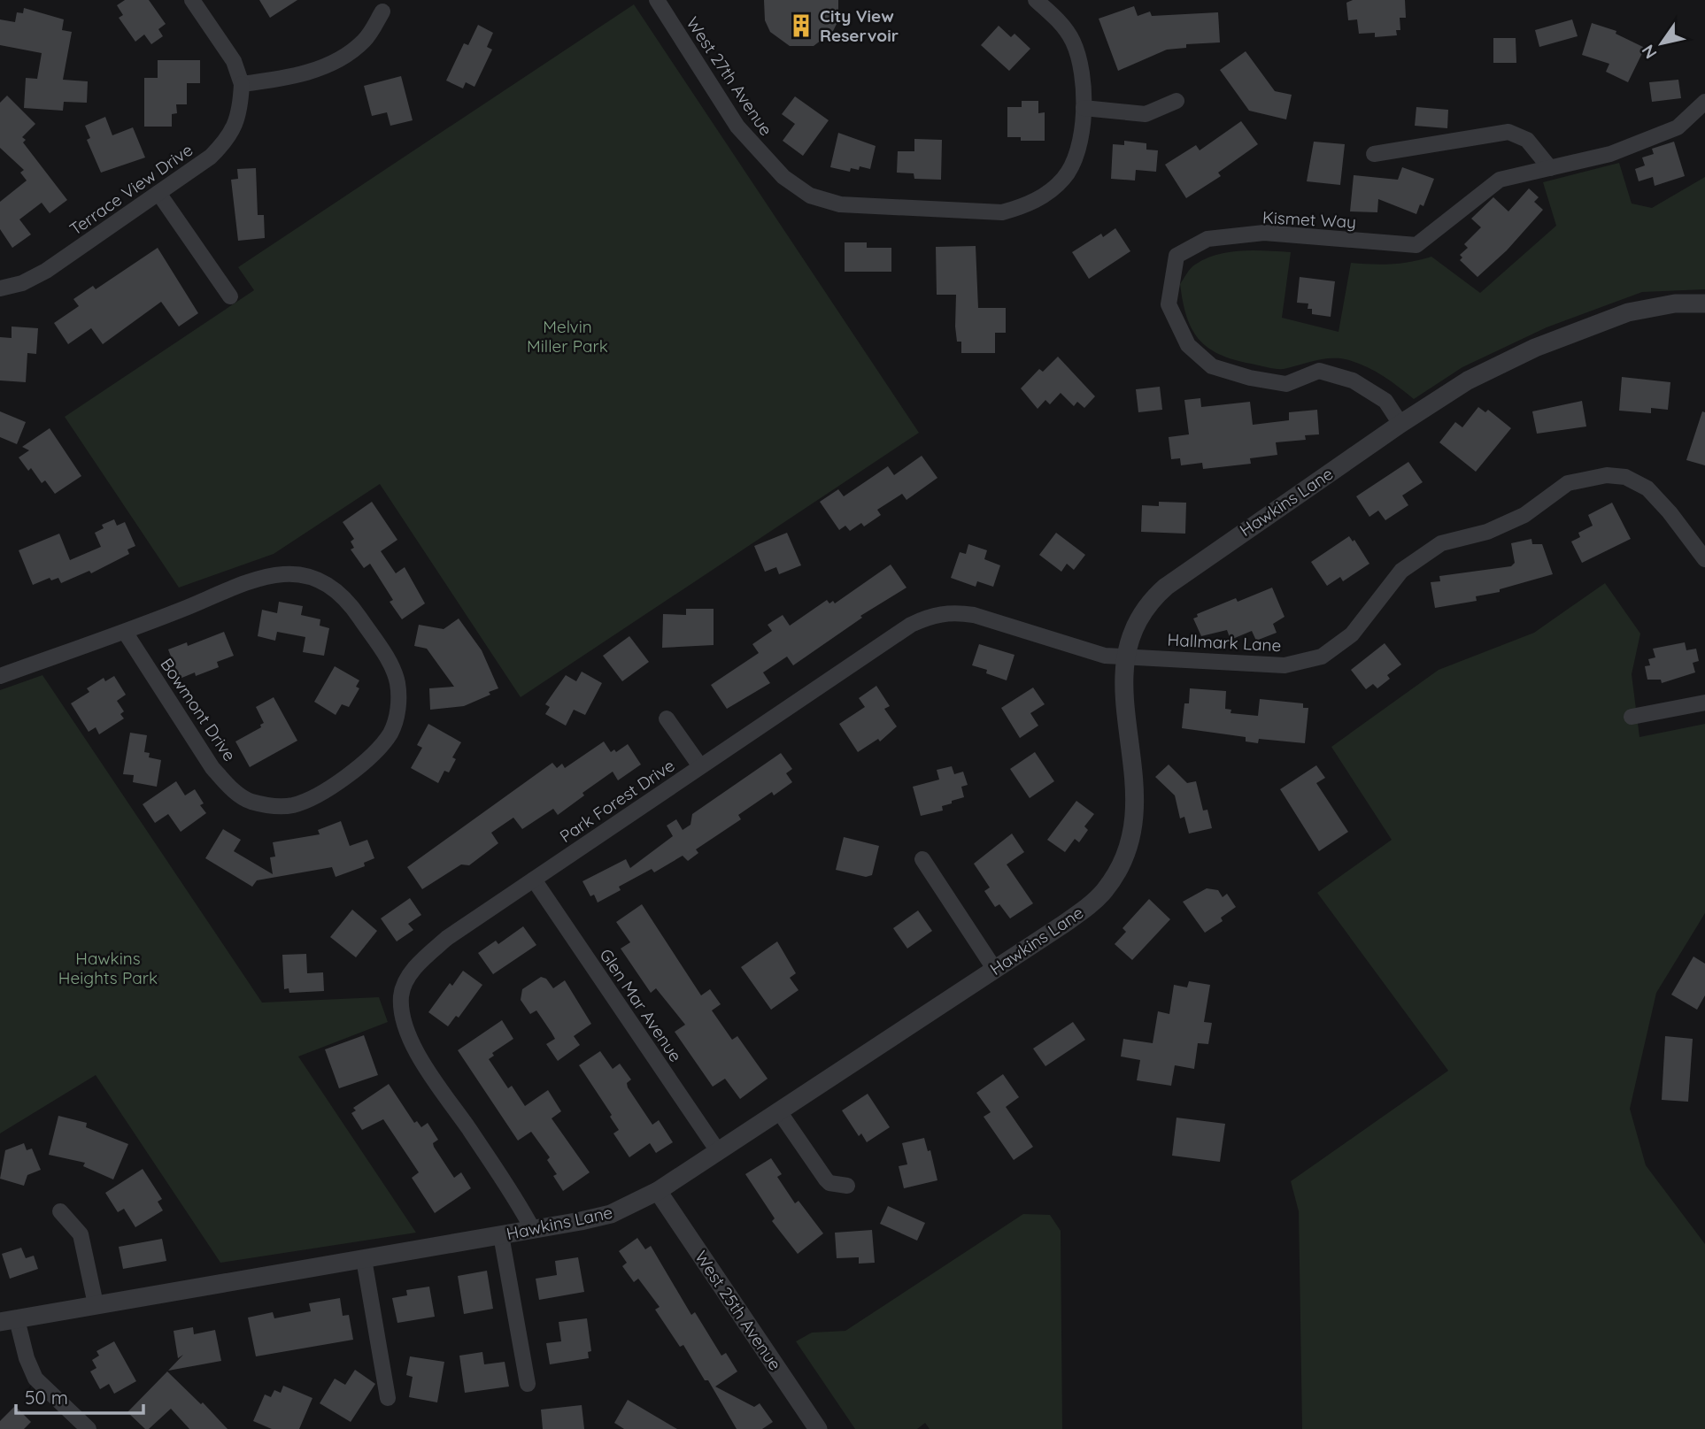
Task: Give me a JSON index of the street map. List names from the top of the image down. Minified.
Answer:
{"streets":{"street":["West 27th Avenue","Terrace View Drive","Kismet Way","Hawkins Lane","Hallmark Lane","Bowmont Drive","Park Forest Drive","Glen Mar Avenue","West 25th Avenue"]},"crossings":[["Kismet Way","Hawkins Lane"],["Hawkins Lane","Hallmark Lane"],["Hawkins Lane","Park Forest Drive"],["Hawkins Lane","Glen Mar Avenue"],["Hawkins Lane","West 25th Avenue"],["Hallmark Lane","Park Forest Drive"],["Park Forest Drive","Glen Mar Avenue"]],"parks":["Melvin Miller Park","Hawkins Heights Park"],"places":{"building":["City View Reservoir"]},"scale_bar":"50 m","north":"bottom left"}
